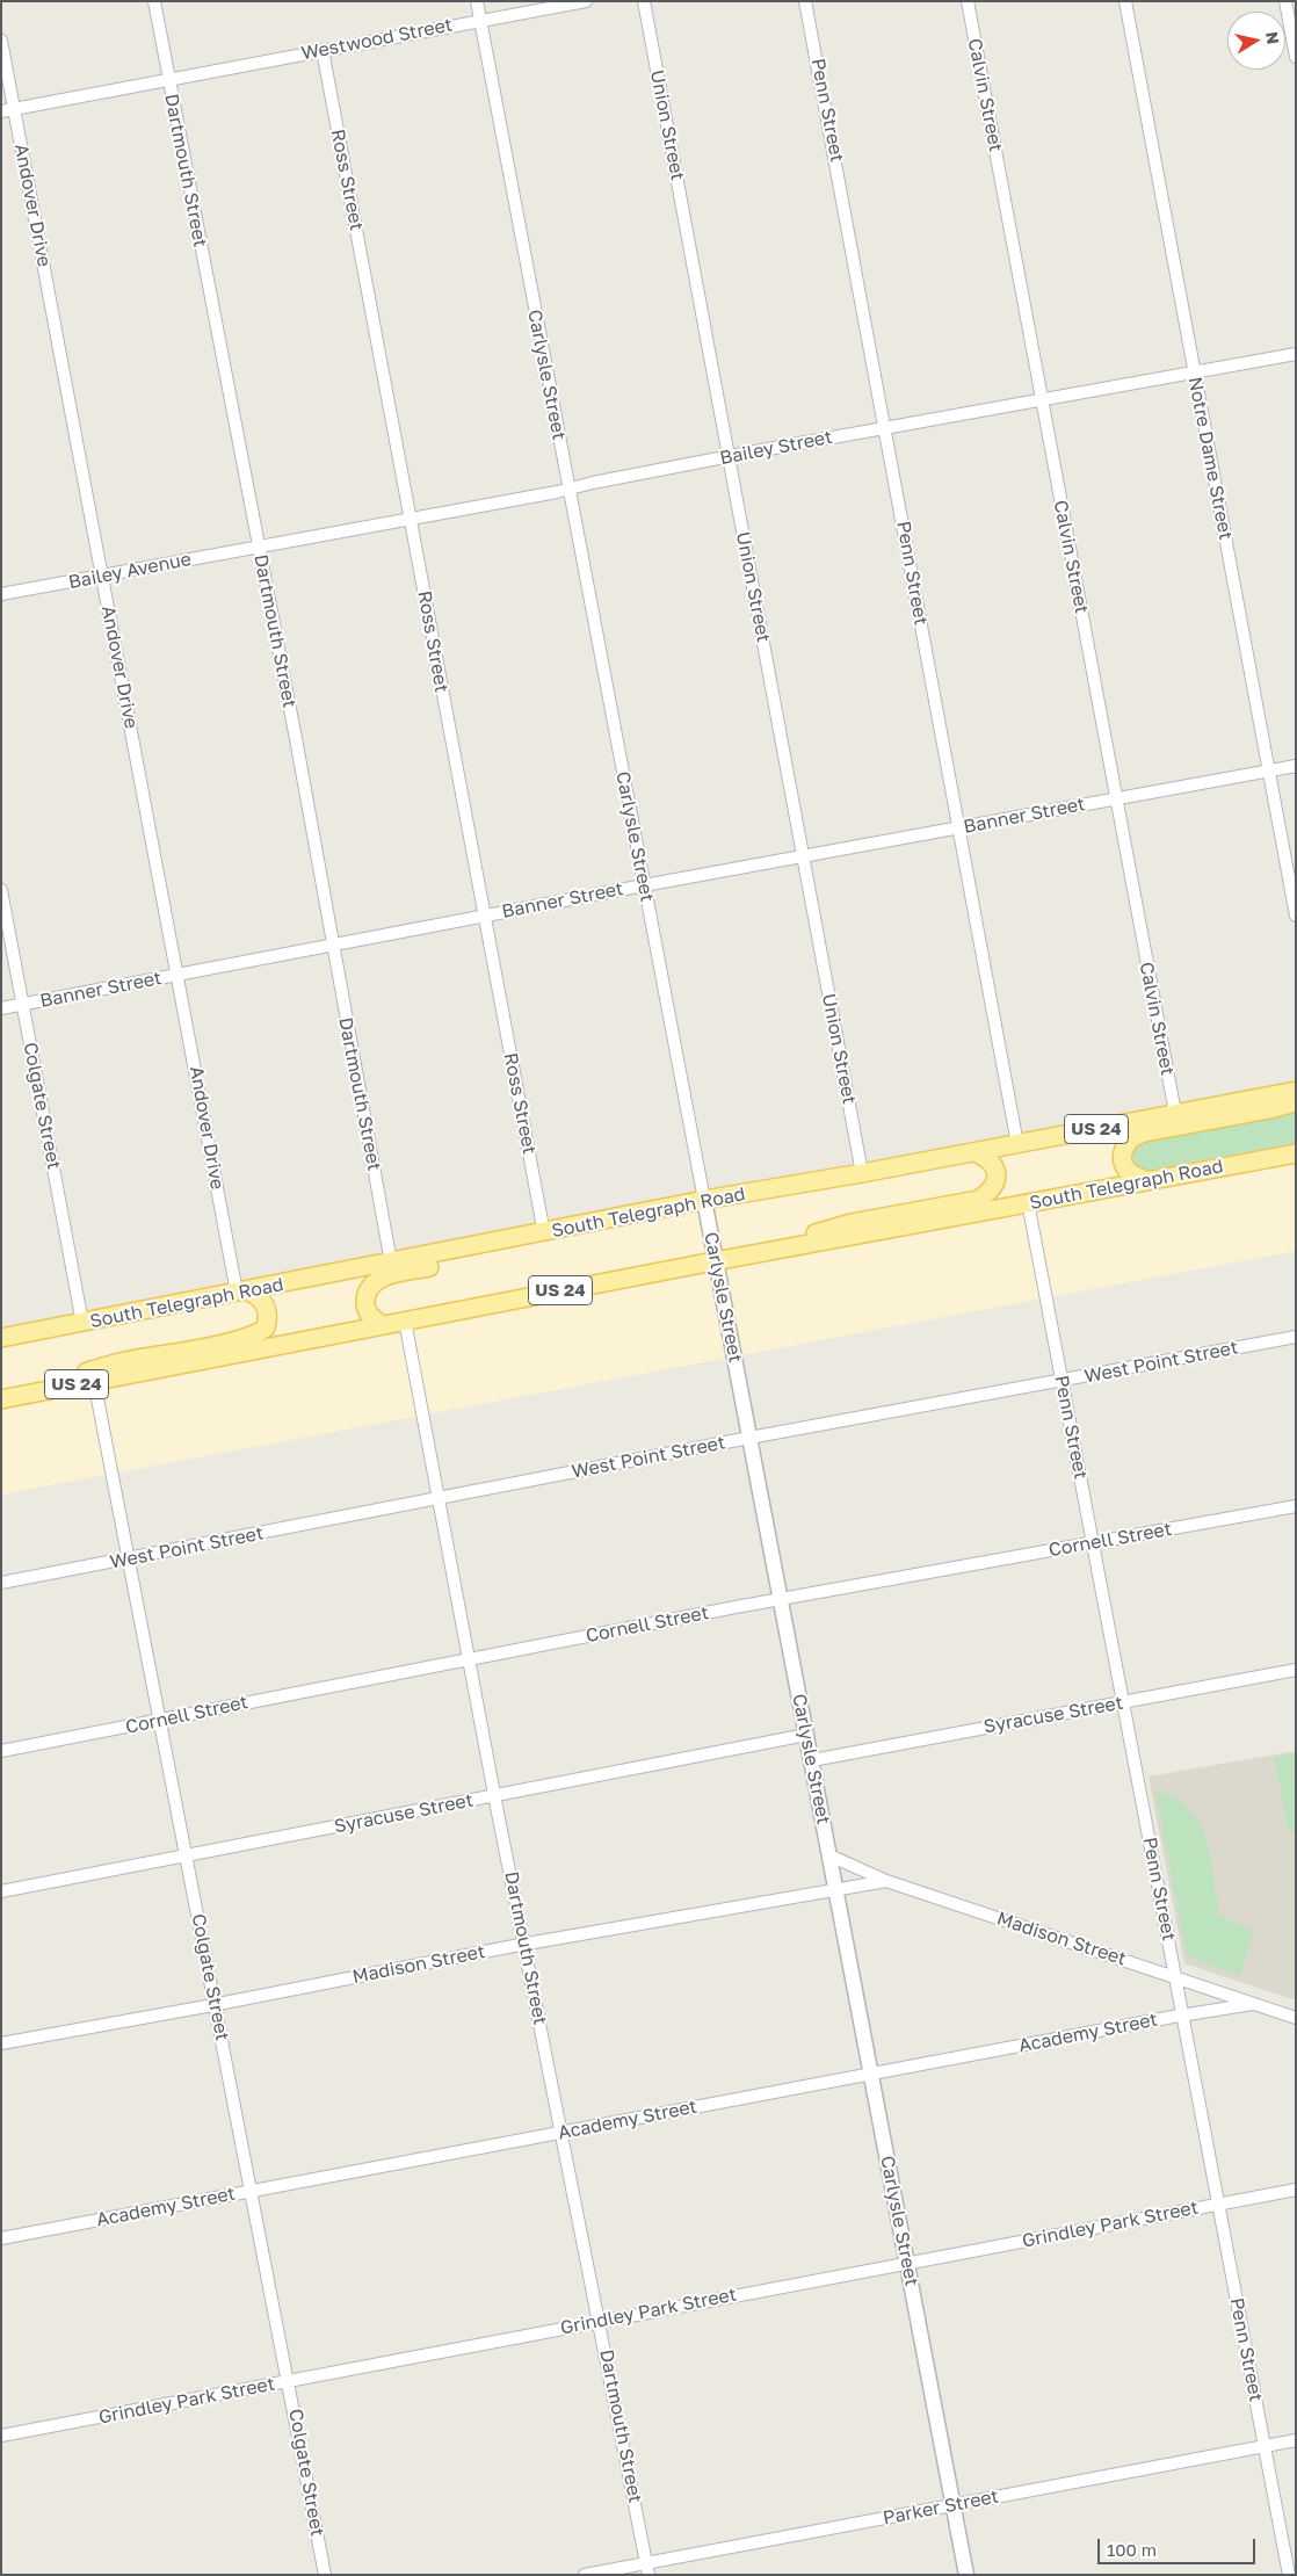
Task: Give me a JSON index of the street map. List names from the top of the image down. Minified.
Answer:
{"streets":{"main road":["US 24","South Telegraph Road"],"street":["Westwood Street","Calvin Street","Penn Street","Union Street","Dartmouth Street","Ross Street","Andover Drive","Carlysle Street","Bailey Street","Notre Dame Street","Bailey Avenue","Banner Street","Colgate Street","West Point Street","Cornell Street","Syracuse Street","Madison Street","Academy Street","Grindley Park Street","Parker Street"]},"crossings":[["Westwood Street","Dartmouth Street"],["Westwood Street","Ross Street"],["Westwood Street","Andover Drive"],["Westwood Street","Carlysle Street"],["Calvin Street","Bailey Street"],["Calvin Street","Banner Street"],["Calvin Street","South Telegraph Road"],["Penn Street","Bailey Street"],["Penn Street","Banner Street"],["Penn Street","South Telegraph Road"],["Penn Street","West Point Street"],["Penn Street","Cornell Street"],["Penn Street","Syracuse Street"],["Penn Street","Madison Street"],["Penn Street","Academy Street"],["Penn Street","Grindley Park Street"],["Penn Street","Parker Street"],["Union Street","Bailey Street"],["Union Street","Banner Street"],["Union Street","South Telegraph Road"],["Dartmouth Street","Bailey Street"],["Dartmouth Street","Bailey Avenue"],["Dartmouth Street","Banner Street"],["Dartmouth Street","South Telegraph Road"],["Dartmouth Street","West Point Street"],["Dartmouth Street","Cornell Street"],["Dartmouth Street","Syracuse Street"],["Dartmouth Street","Madison Street"],["Dartmouth Street","Academy Street"],["Dartmouth Street","Grindley Park Street"],["Dartmouth Street","Parker Street"],["Ross Street","Bailey Street"],["Ross Street","Banner Street"],["Ross Street","South Telegraph Road"],["Andover Drive","Bailey Avenue"],["Andover Drive","Banner Street"],["Andover Drive","South Telegraph Road"],["Carlysle Street","Bailey Street"],["Carlysle Street","Banner Street"],["Carlysle Street","South Telegraph Road"],["Carlysle Street","West Point Street"],["Carlysle Street","Cornell Street"],["Carlysle Street","Syracuse Street"],["Carlysle Street","Madison Street"],["Carlysle Street","Academy Street"],["Carlysle Street","Grindley Park Street"],["Carlysle Street","Parker Street"],["Bailey Street","Notre Dame Street"],["Bailey Street","Bailey Avenue"],["Notre Dame Street","Banner Street"],["Banner Street","Colgate Street"],["Colgate Street","South Telegraph Road"],["Colgate Street","West Point Street"],["Colgate Street","Cornell Street"],["Colgate Street","Syracuse Street"],["Colgate Street","Madison Street"],["Colgate Street","Academy Street"],["Colgate Street","Grindley Park Street"],["Madison Street","Academy Street"]],"scale_bar":"100 m","north":"right"}
